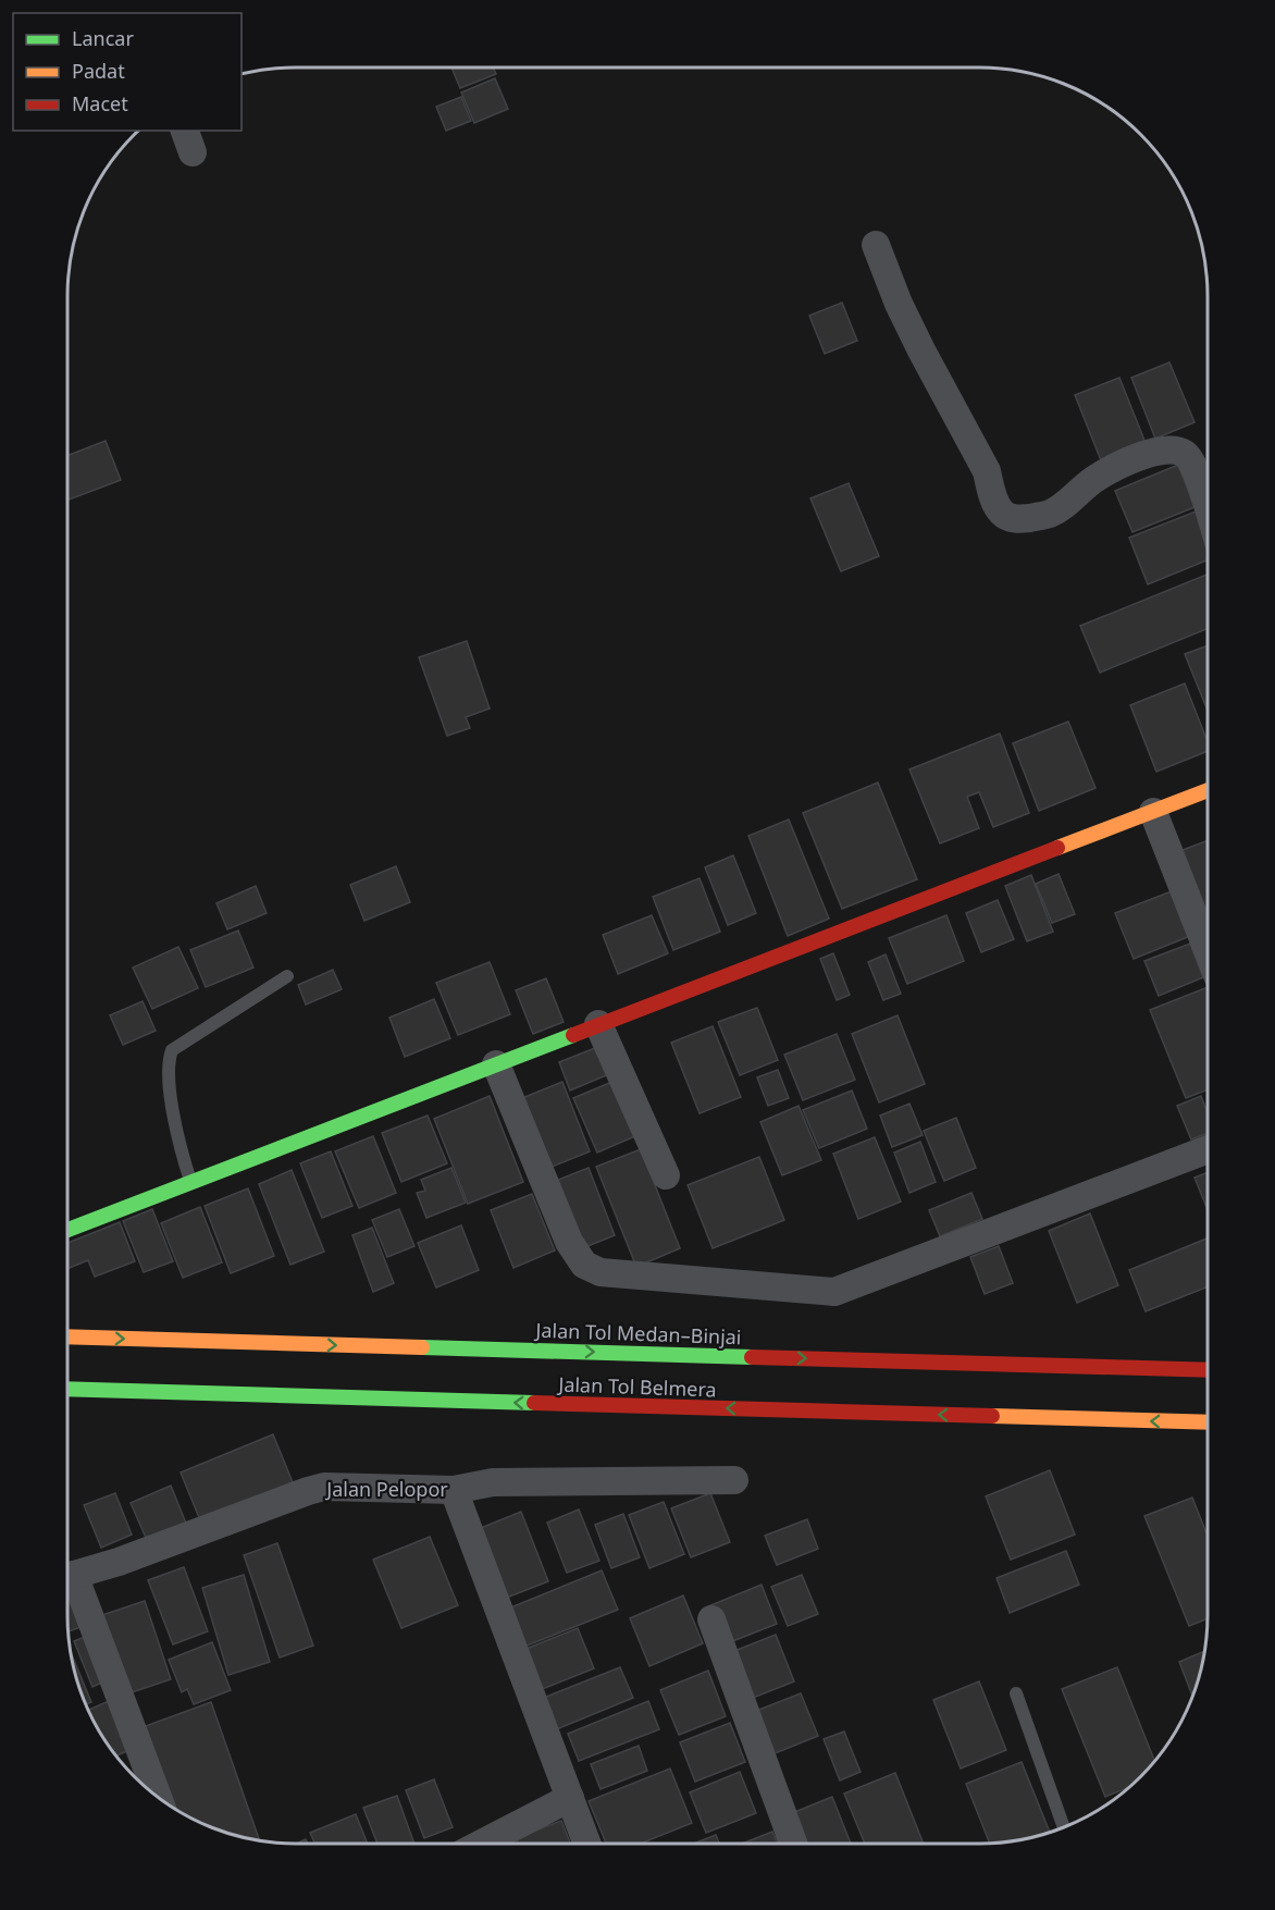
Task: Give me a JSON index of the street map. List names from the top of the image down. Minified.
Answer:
{"streets":{"main road":["Jalan Tol Medan–Binjai","Jalan Tol Belmera"],"street":["Jalan Pelopor"]},"one_way":["Jalan Tol Medan–Binjai","Jalan Tol Belmera"],"legend":["Lancar","Padat","Macet"]}
